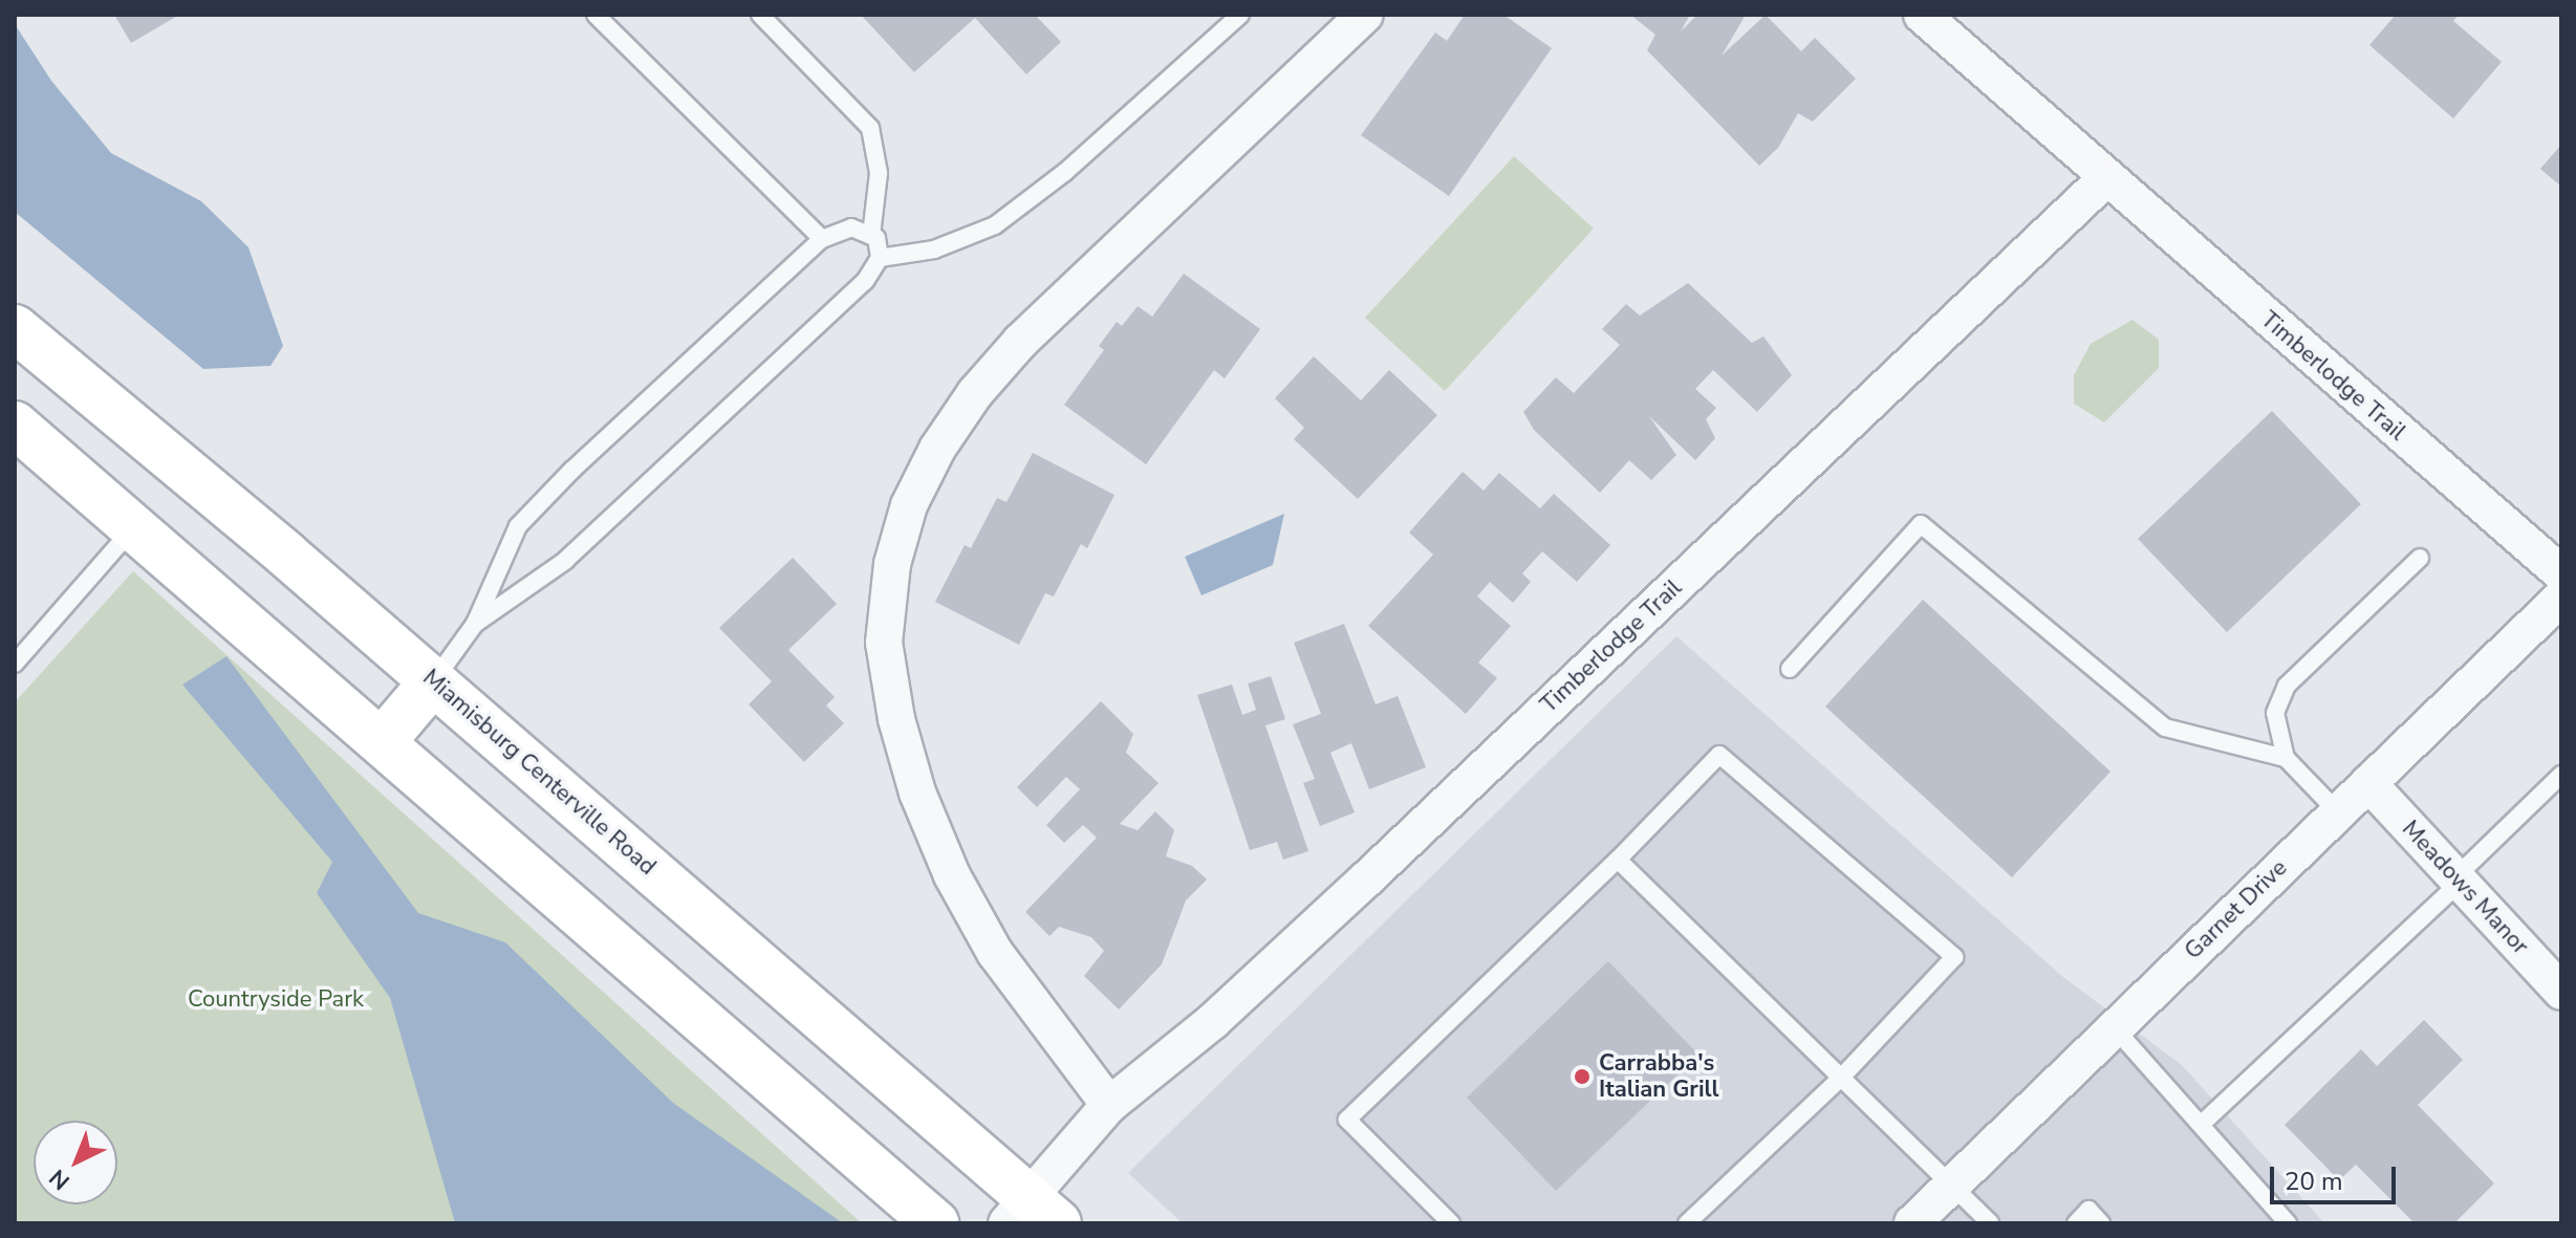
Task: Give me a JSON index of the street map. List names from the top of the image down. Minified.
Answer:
{"streets":{"main road":["Miamisburg Centerville Road"],"street":["Timberlodge Trail","Meadows Manor","Garnet Drive"]},"crossings":[["Timberlodge Trail","Miamisburg Centerville Road"],["Meadows Manor","Garnet Drive"]],"parks":["Countryside Park"],"places":["Carrabba's Italian Grill"],"scale_bar":"20 m","north":"bottom left"}
